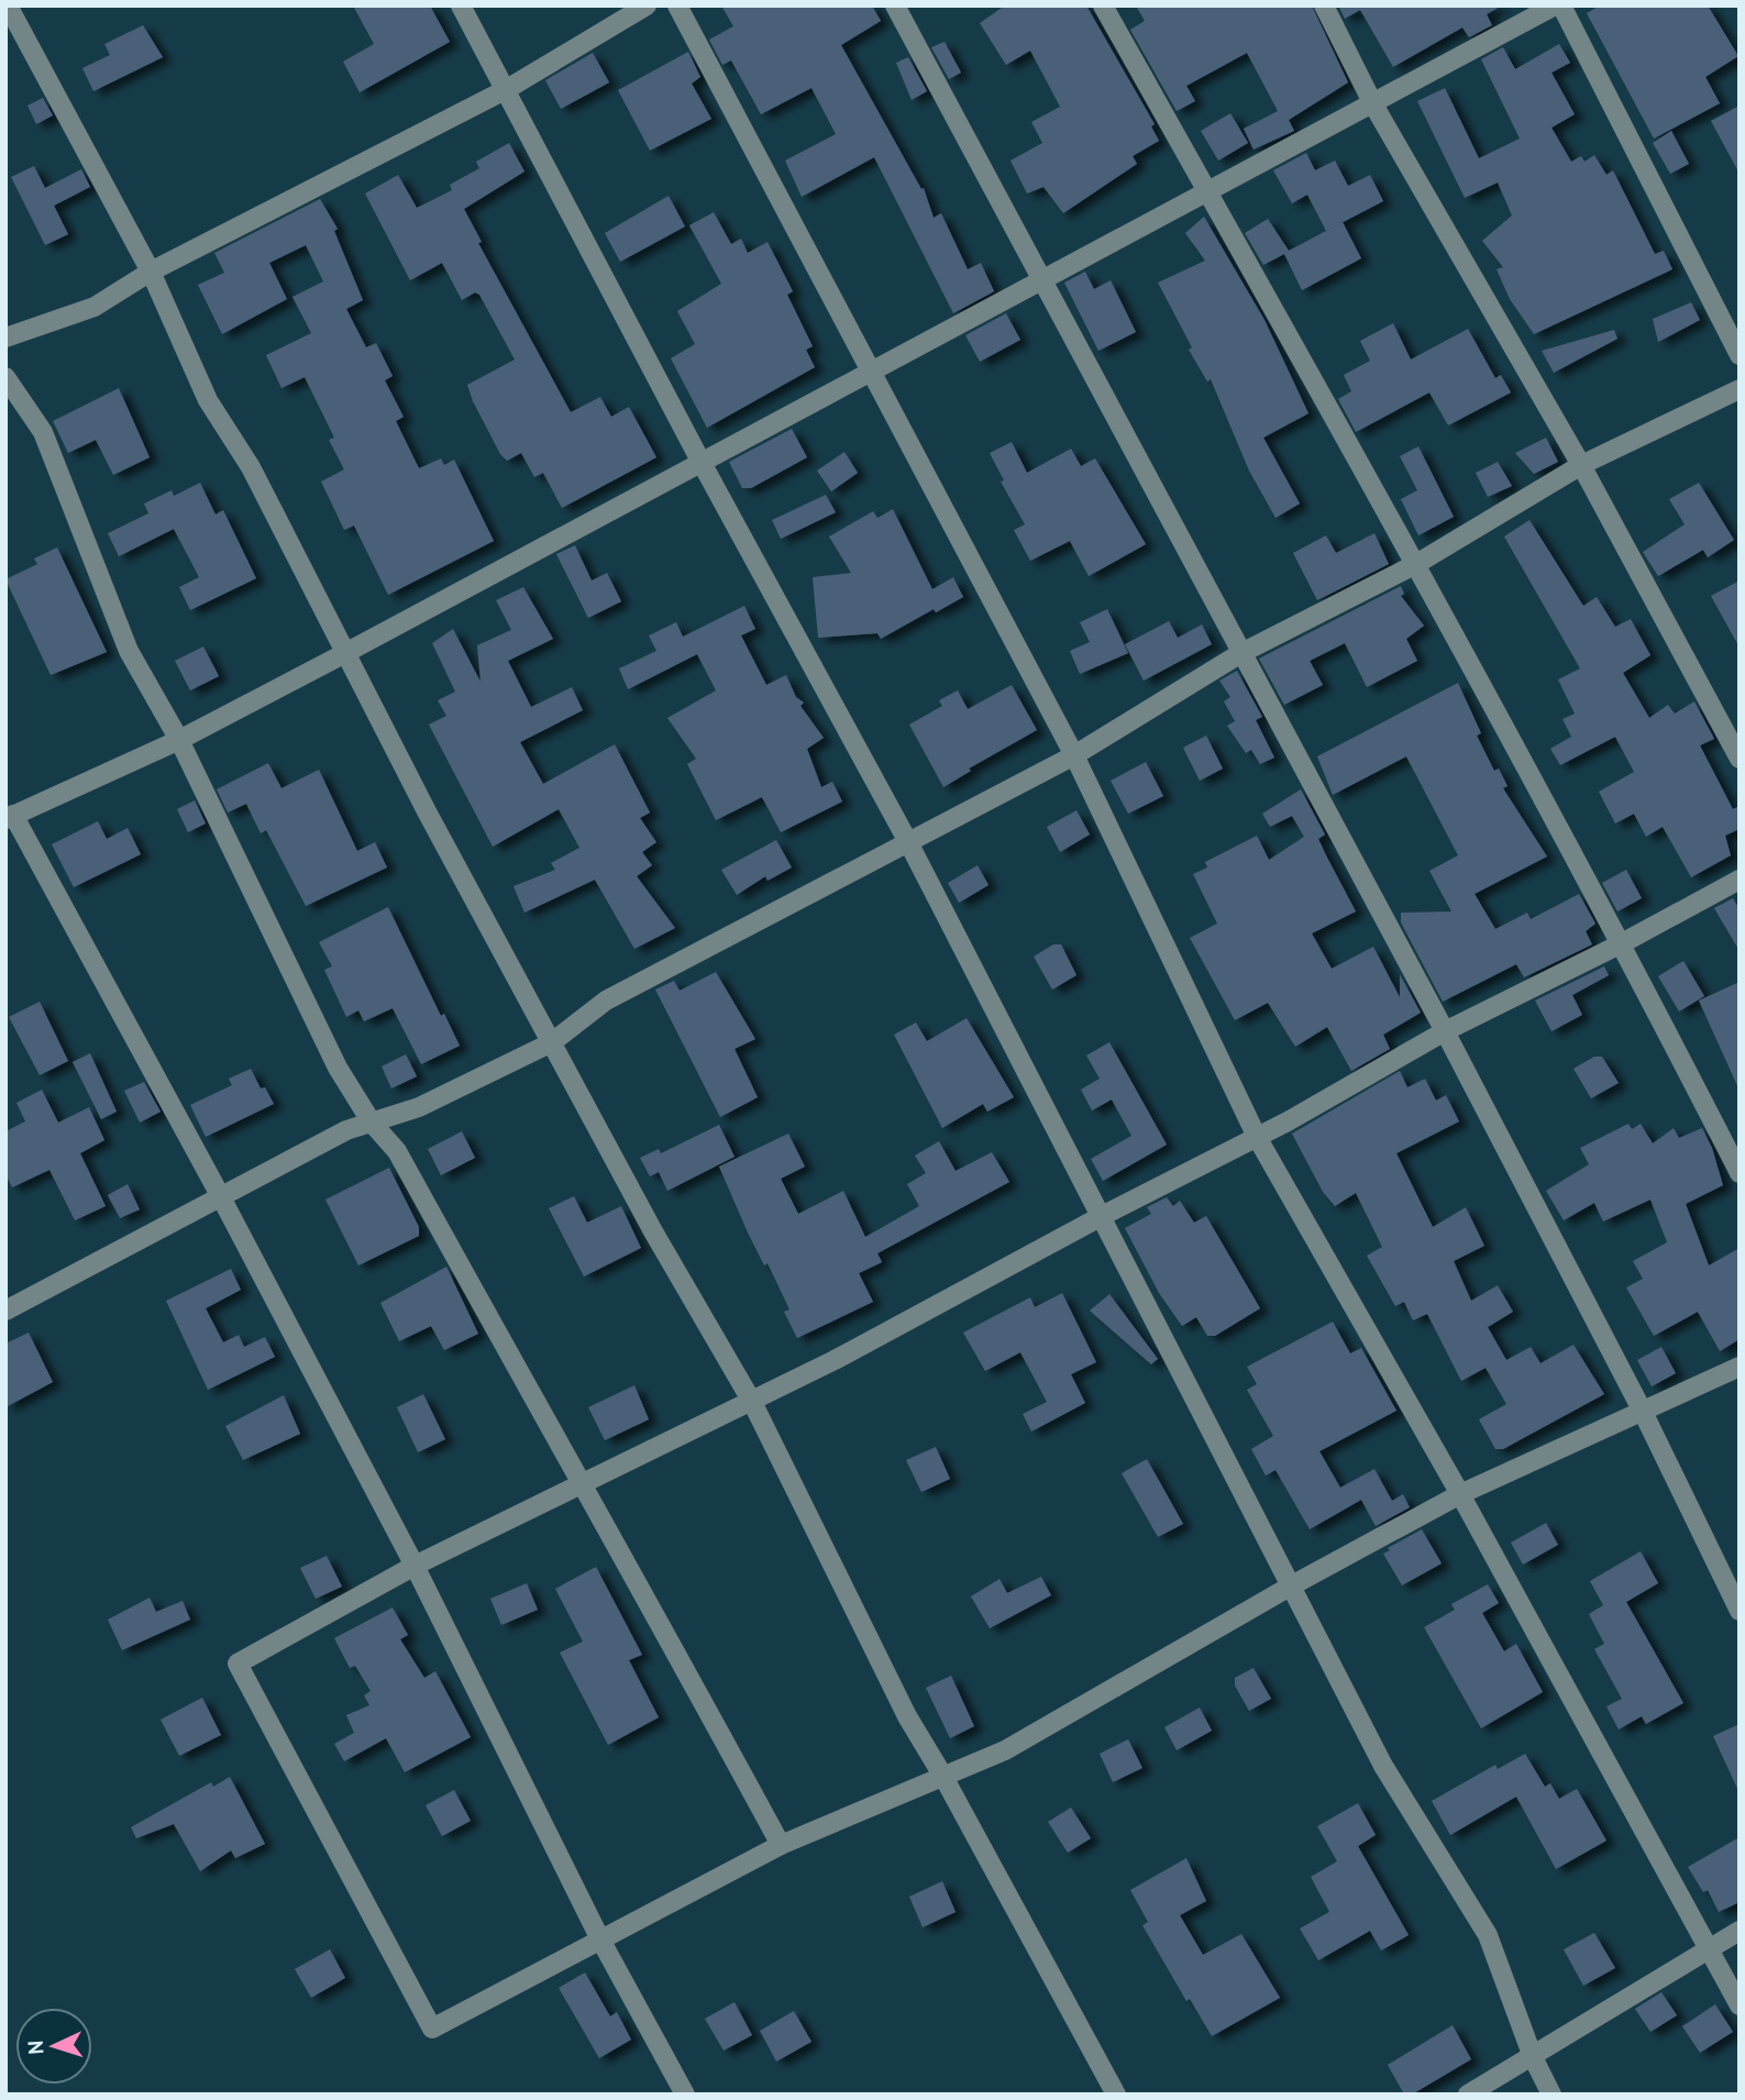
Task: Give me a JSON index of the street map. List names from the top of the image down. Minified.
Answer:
{"north":"left"}
